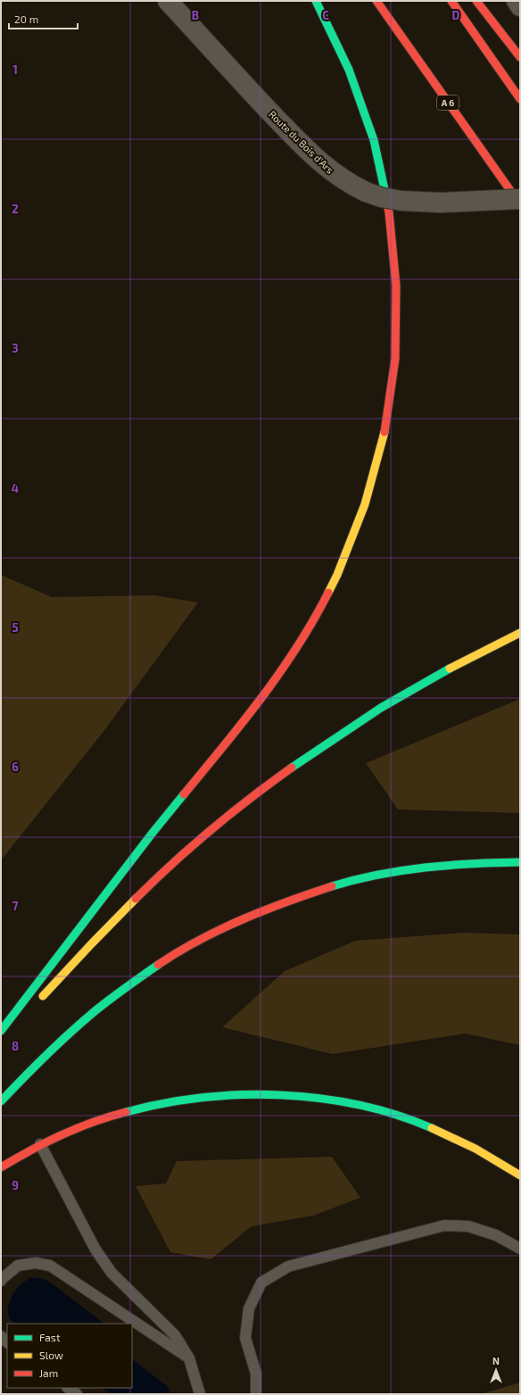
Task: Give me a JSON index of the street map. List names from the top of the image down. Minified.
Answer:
{"streets":{"highway":["A 6"],"street":["Route du Bois d'Ars"]},"legend":["Fast","Slow","Jam"],"scale_bar":"20 m","north":"top","grid":{"columns":["B","C","D"],"rows":["1","2","3","4","5","6","7","8","9"]}}
